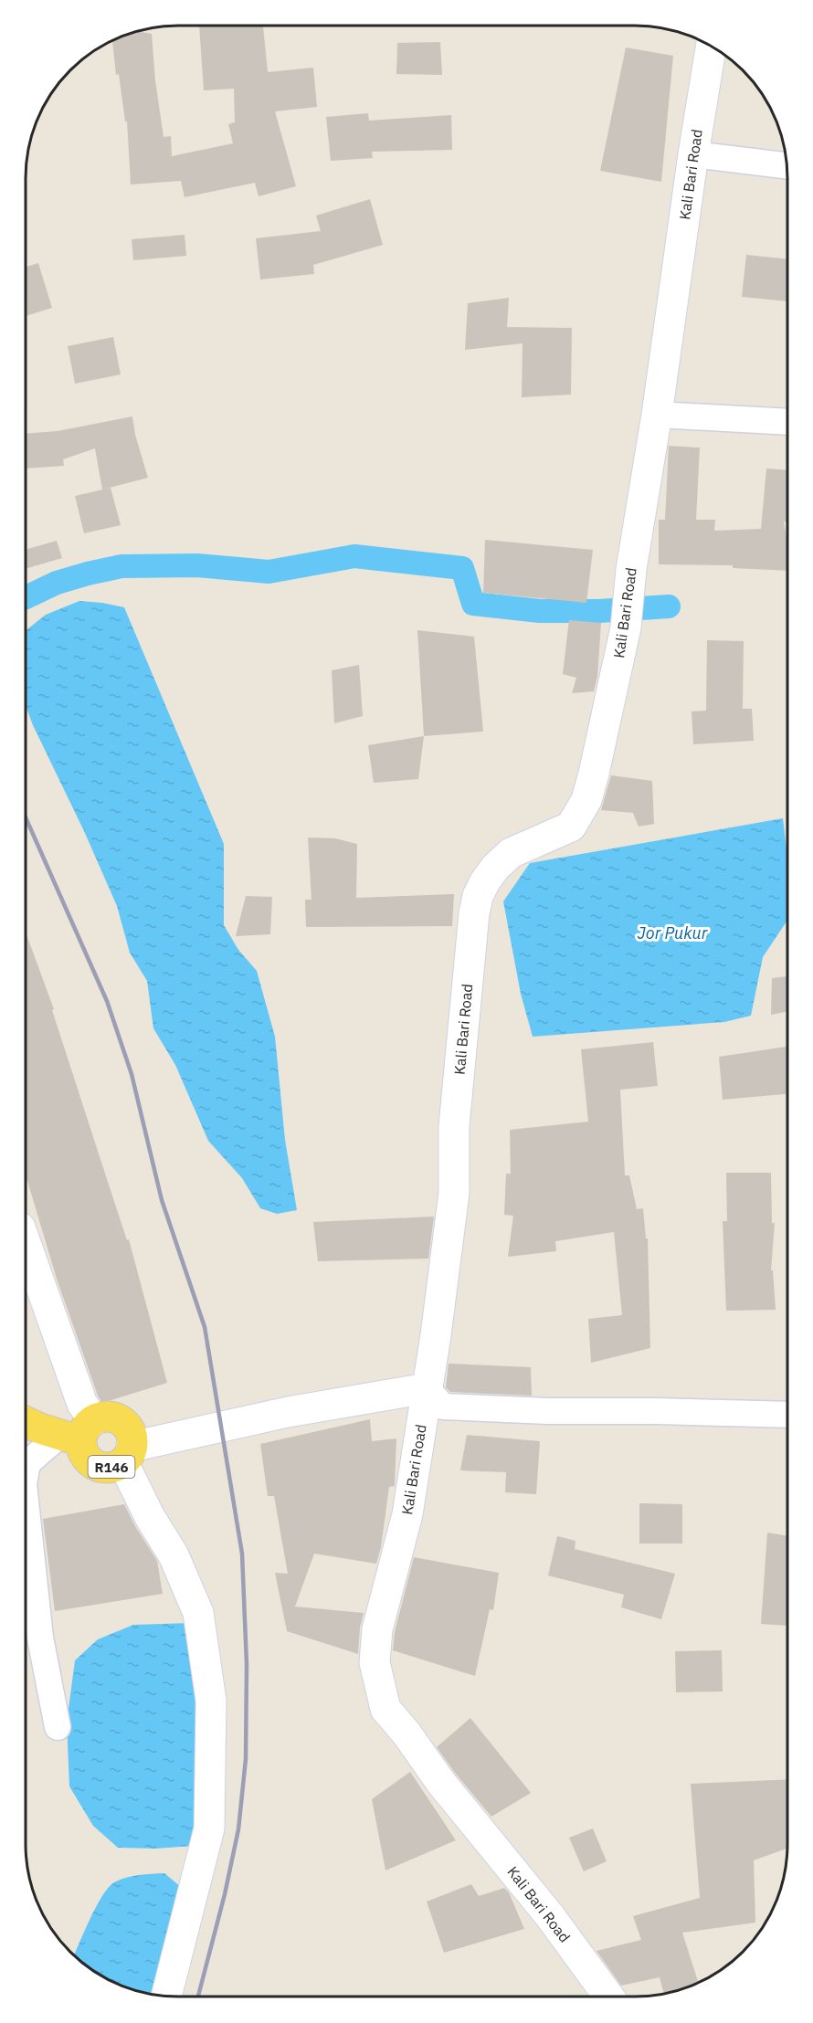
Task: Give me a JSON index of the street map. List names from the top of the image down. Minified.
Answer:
{"streets":{"main road":["Kali Bari Road","R146"]},"water":["Jor Pukur"]}
